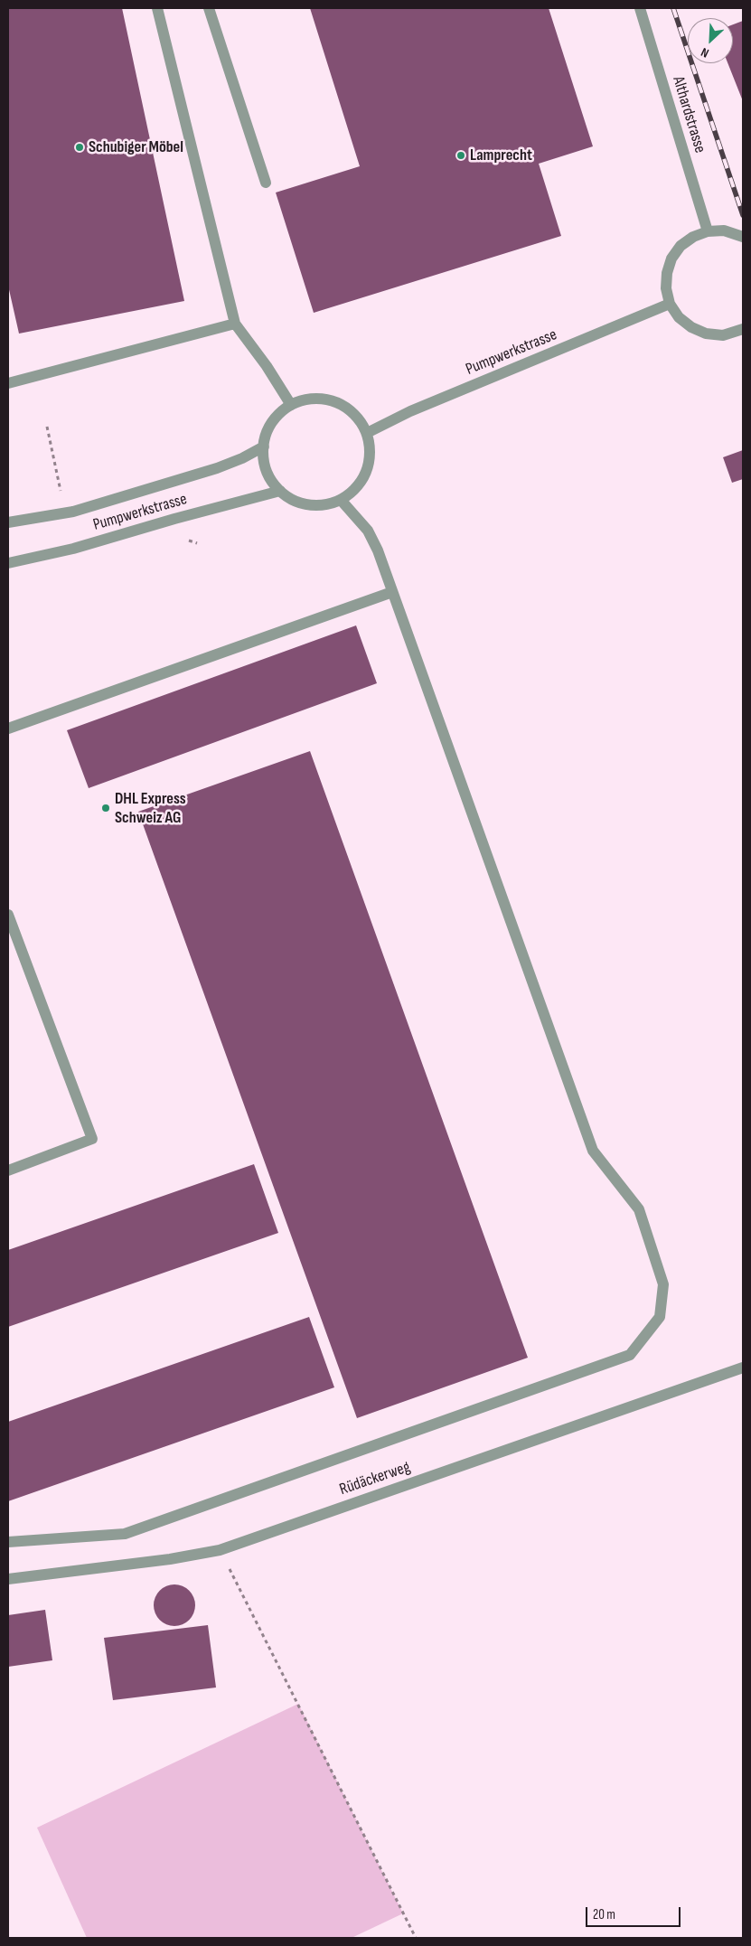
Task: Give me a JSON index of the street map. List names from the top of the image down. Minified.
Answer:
{"streets":{"street":["Althardstrasse","Pumpwerkstrasse","Rüdäckerweg"]},"places":["Schubiger Möbel","Lamprecht","DHL Express Schweiz AG"],"scale_bar":"20 m","north":"bottom left"}
